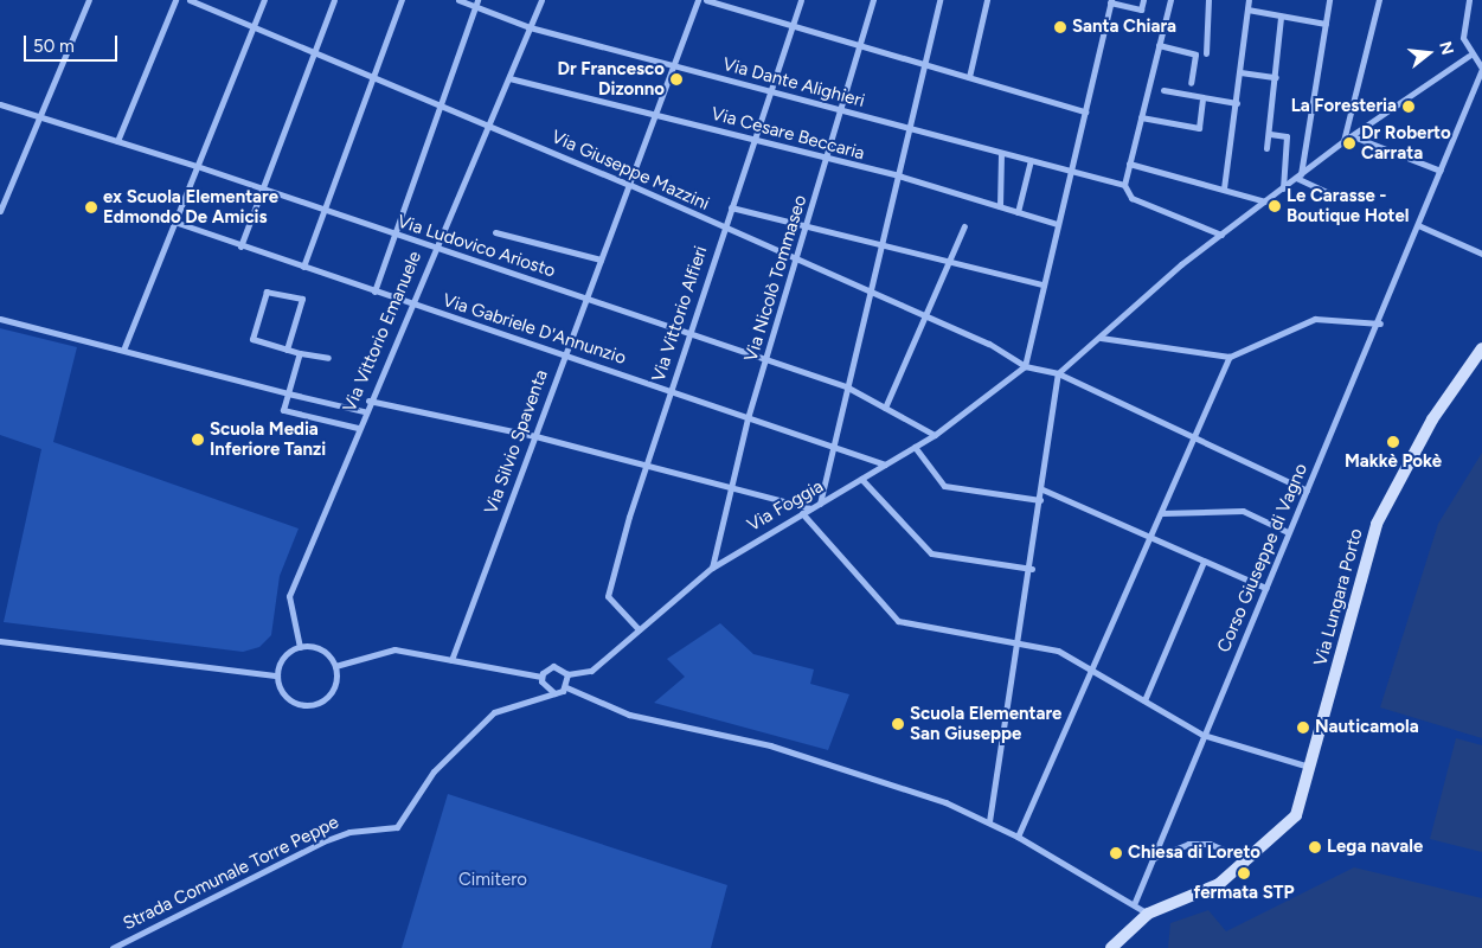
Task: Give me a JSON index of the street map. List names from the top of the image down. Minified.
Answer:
{"streets":{"street":["Via Dante Alighieri","Via Cesare Beccaria","Via Giuseppe Mazzini","Via Ludovico Ariosto","Via Nicolò Tommaseo","Via Vittorio Alfieri","Via Gabriele D'Annunzio","Via Vittorio Emanuele","Via Silvio Spaventa","Via Foggia","Corso Giuseppe di Vagno","Via Lungara Porto","Strada Comunale Torre Peppe"]},"crossings":[["Via Dante Alighieri","Via Nicolò Tommaseo"],["Via Dante Alighieri","Via Vittorio Alfieri"],["Via Dante Alighieri","Via Vittorio Emanuele"],["Via Dante Alighieri","Via Silvio Spaventa"],["Via Cesare Beccaria","Via Nicolò Tommaseo"],["Via Cesare Beccaria","Via Vittorio Alfieri"],["Via Cesare Beccaria","Via Vittorio Emanuele"],["Via Cesare Beccaria","Via Silvio Spaventa"],["Via Giuseppe Mazzini","Via Nicolò Tommaseo"],["Via Giuseppe Mazzini","Via Vittorio Alfieri"],["Via Giuseppe Mazzini","Via Vittorio Emanuele"],["Via Giuseppe Mazzini","Via Silvio Spaventa"],["Via Giuseppe Mazzini","Via Foggia"],["Via Giuseppe Mazzini","Corso Giuseppe di Vagno"],["Via Ludovico Ariosto","Via Nicolò Tommaseo"],["Via Ludovico Ariosto","Via Vittorio Alfieri"],["Via Ludovico Ariosto","Via Vittorio Emanuele"],["Via Ludovico Ariosto","Via Silvio Spaventa"],["Via Ludovico Ariosto","Via Foggia"],["Via Nicolò Tommaseo","Via Gabriele D'Annunzio"],["Via Nicolò Tommaseo","Via Foggia"],["Via Vittorio Alfieri","Via Gabriele D'Annunzio"],["Via Vittorio Alfieri","Via Foggia"],["Via Gabriele D'Annunzio","Via Vittorio Emanuele"],["Via Gabriele D'Annunzio","Via Silvio Spaventa"],["Via Gabriele D'Annunzio","Via Foggia"],["Via Foggia","Strada Comunale Torre Peppe"]],"parks":["Cimitero"],"places":["Santa Chiara","Dr Francesco Dizonno","La Foresteria","Dr Roberto Carrata","Le Carasse - Boutique Hotel","ex Scuola Elementare Edmondo De Amicis","Scuola Media Inferiore Tanzi","Makkè Pokè","Scuola Elementare San Giuseppe","Nauticamola","Lega navale","Chiesa di Loreto","fermata STP"],"scale_bar":"50 m","north":"right"}
